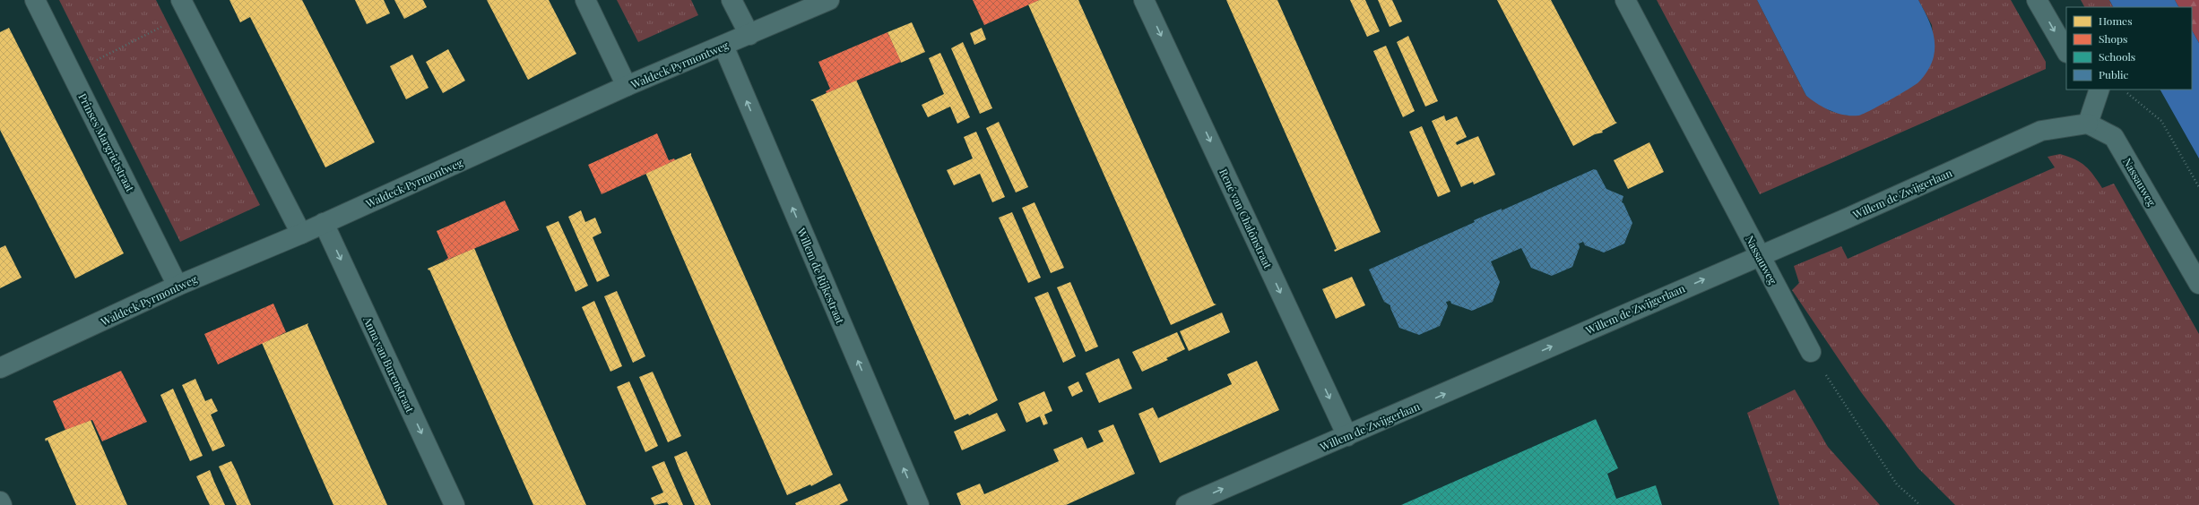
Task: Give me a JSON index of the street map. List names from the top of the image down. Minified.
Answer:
{"streets":{"street":["Waldeck Pyrmontweg","Prinses Margrietstraat","Nassauweg","Willem de Zwijgerlaan","René van Chalônstraat","Willem de Rijkestraat","Anna van Burenstraat"]},"crossings":[["Waldeck Pyrmontweg","Prinses Margrietstraat"],["Waldeck Pyrmontweg","Willem de Rijkestraat"],["Waldeck Pyrmontweg","Anna van Burenstraat"],["Nassauweg","Willem de Zwijgerlaan"],["Willem de Zwijgerlaan","René van Chalônstraat"]],"one_way":["Willem de Zwijgerlaan","René van Chalônstraat","Willem de Rijkestraat","Anna van Burenstraat"],"legend":["Homes","Shops","Schools","Public"]}
